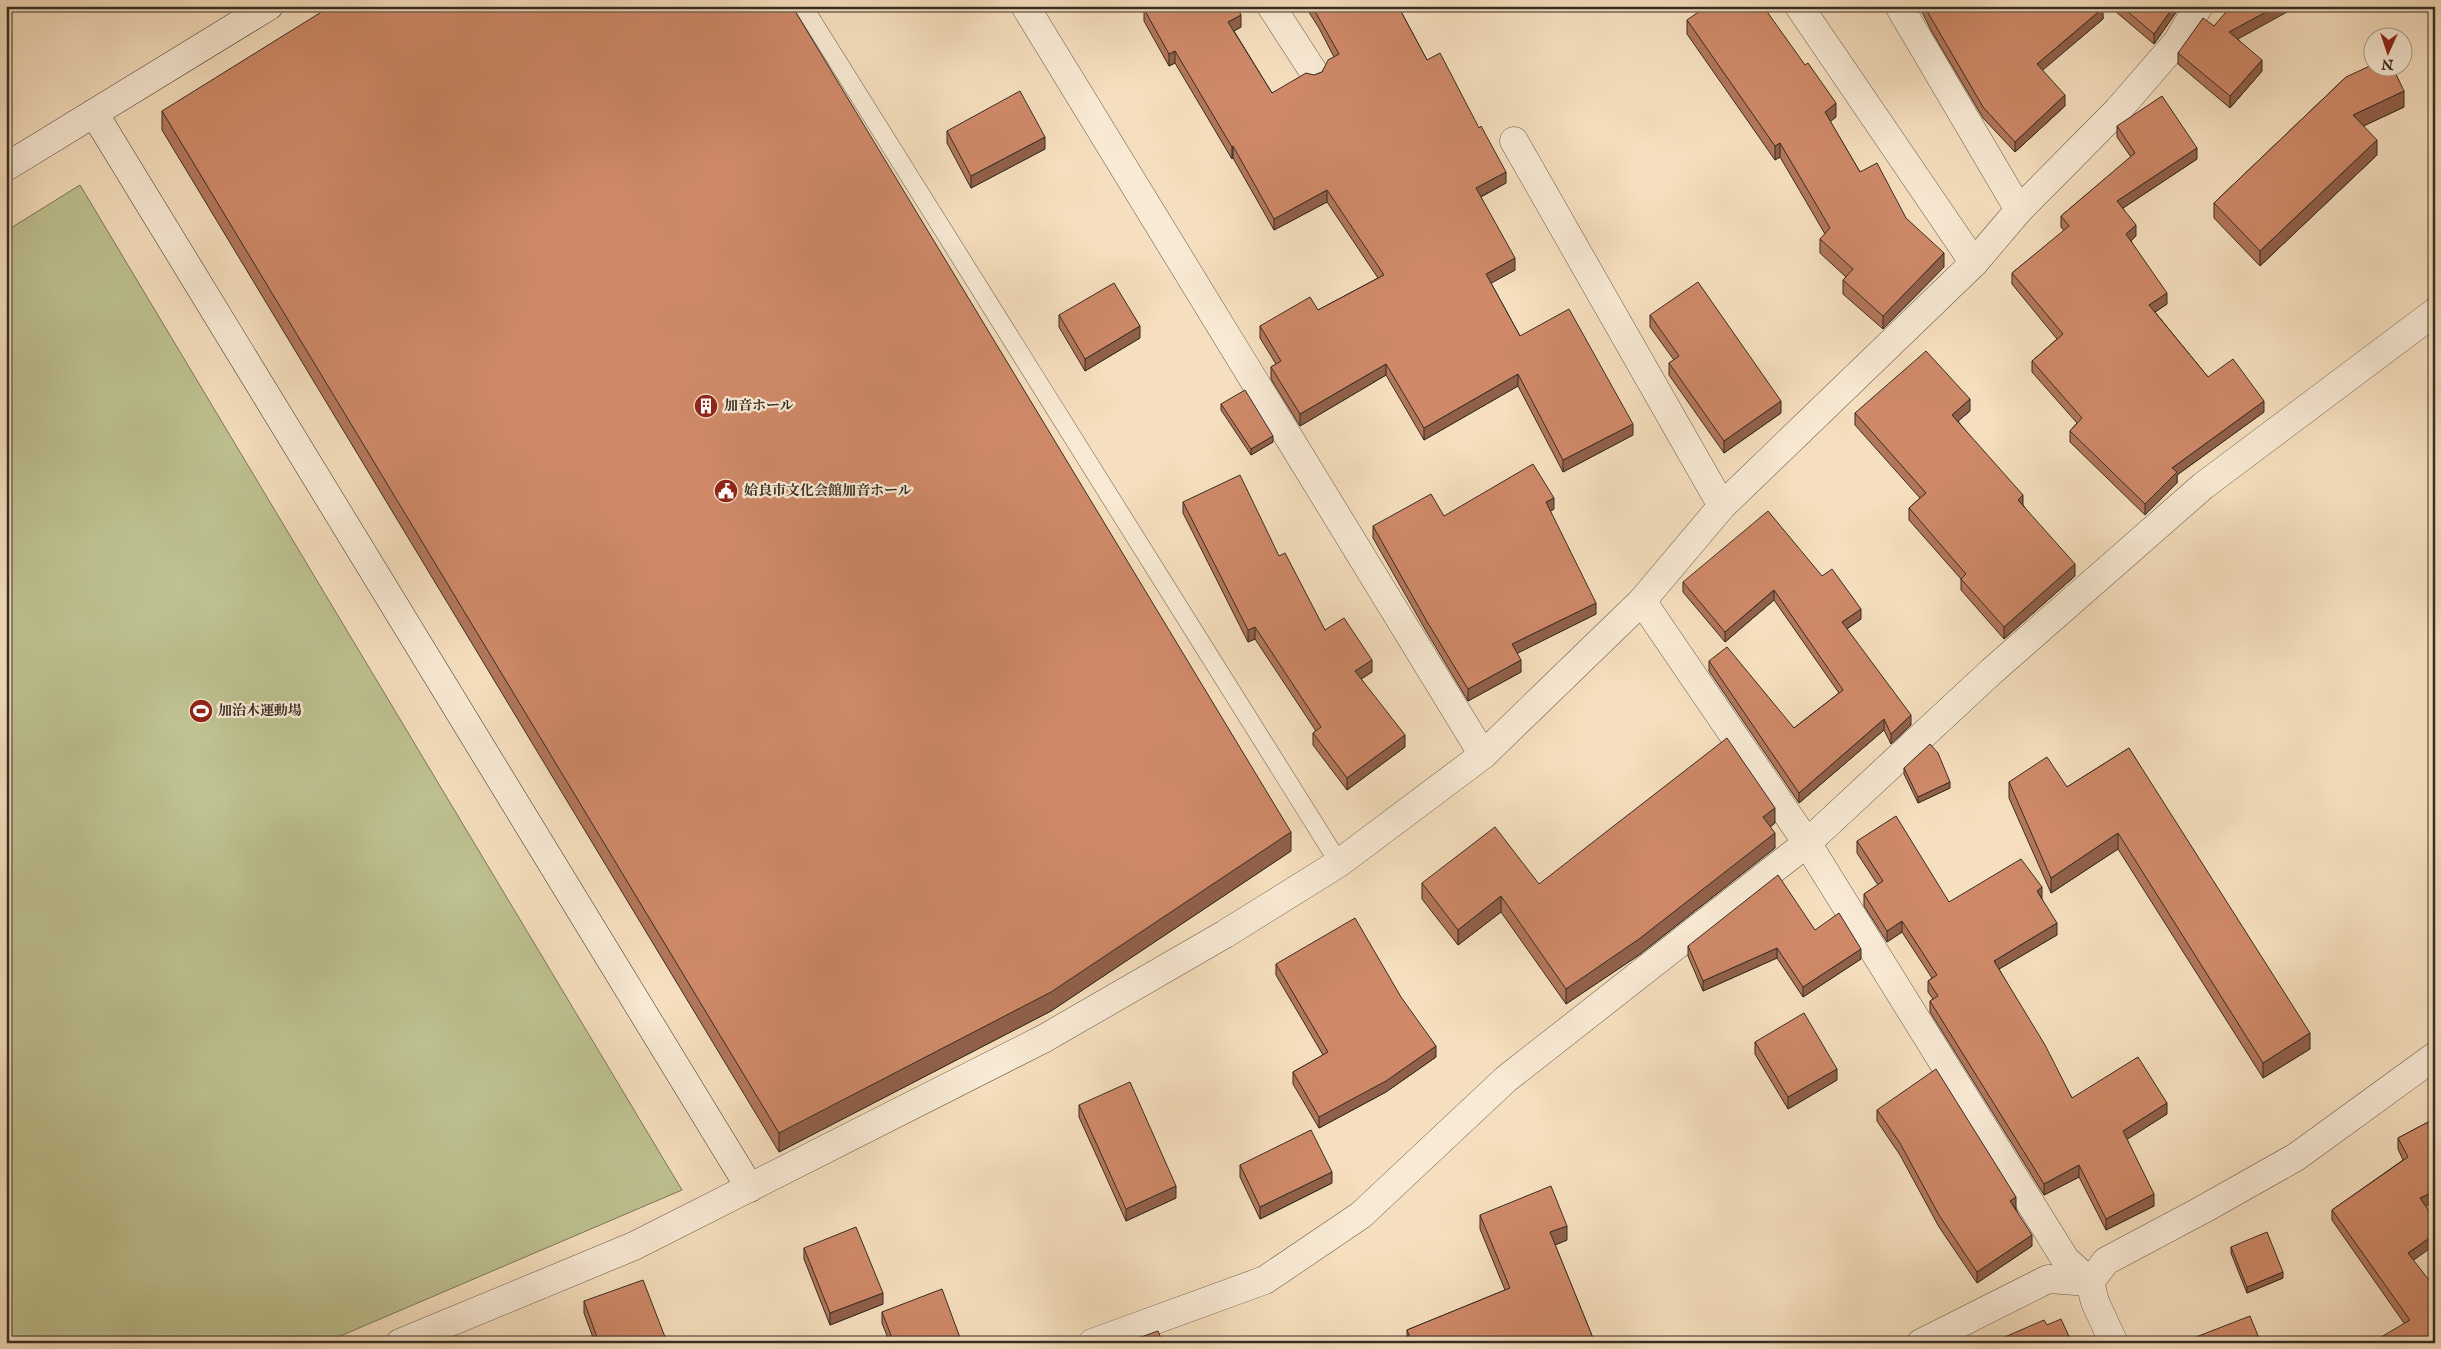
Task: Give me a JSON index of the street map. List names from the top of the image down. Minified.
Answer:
{"places":{"building":["加音ホール"],"public building":["姶良市文化会館加音ホール"],"sports":["加治木運動場"]},"north":"bottom"}
